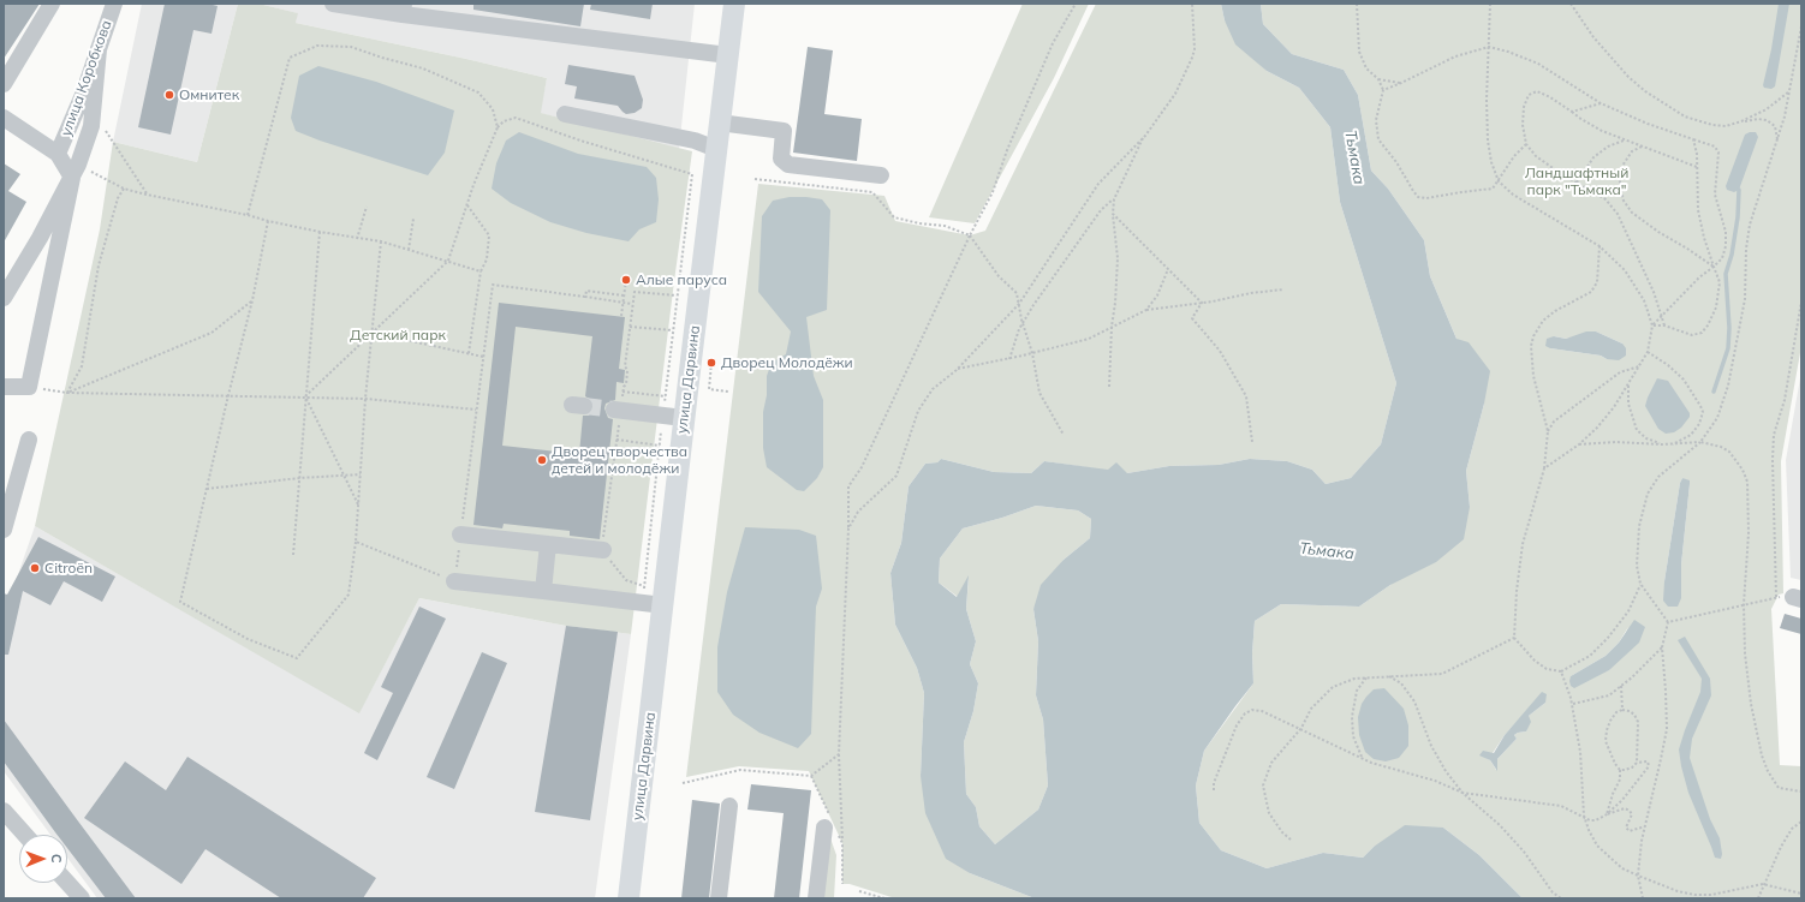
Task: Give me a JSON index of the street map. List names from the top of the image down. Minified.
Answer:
{"streets":{"main road":["улица Дарвина"],"street":["улица Коробкова"]},"water":["Тьмака"],"parks":["Ландшафтный парк \"Тьмака\"","Детский парк"],"places":["Омнитек","Алые паруса","Дворец Молодёжи","Дворец творчества детей и молодёжи","Citroën"],"north":"right"}
